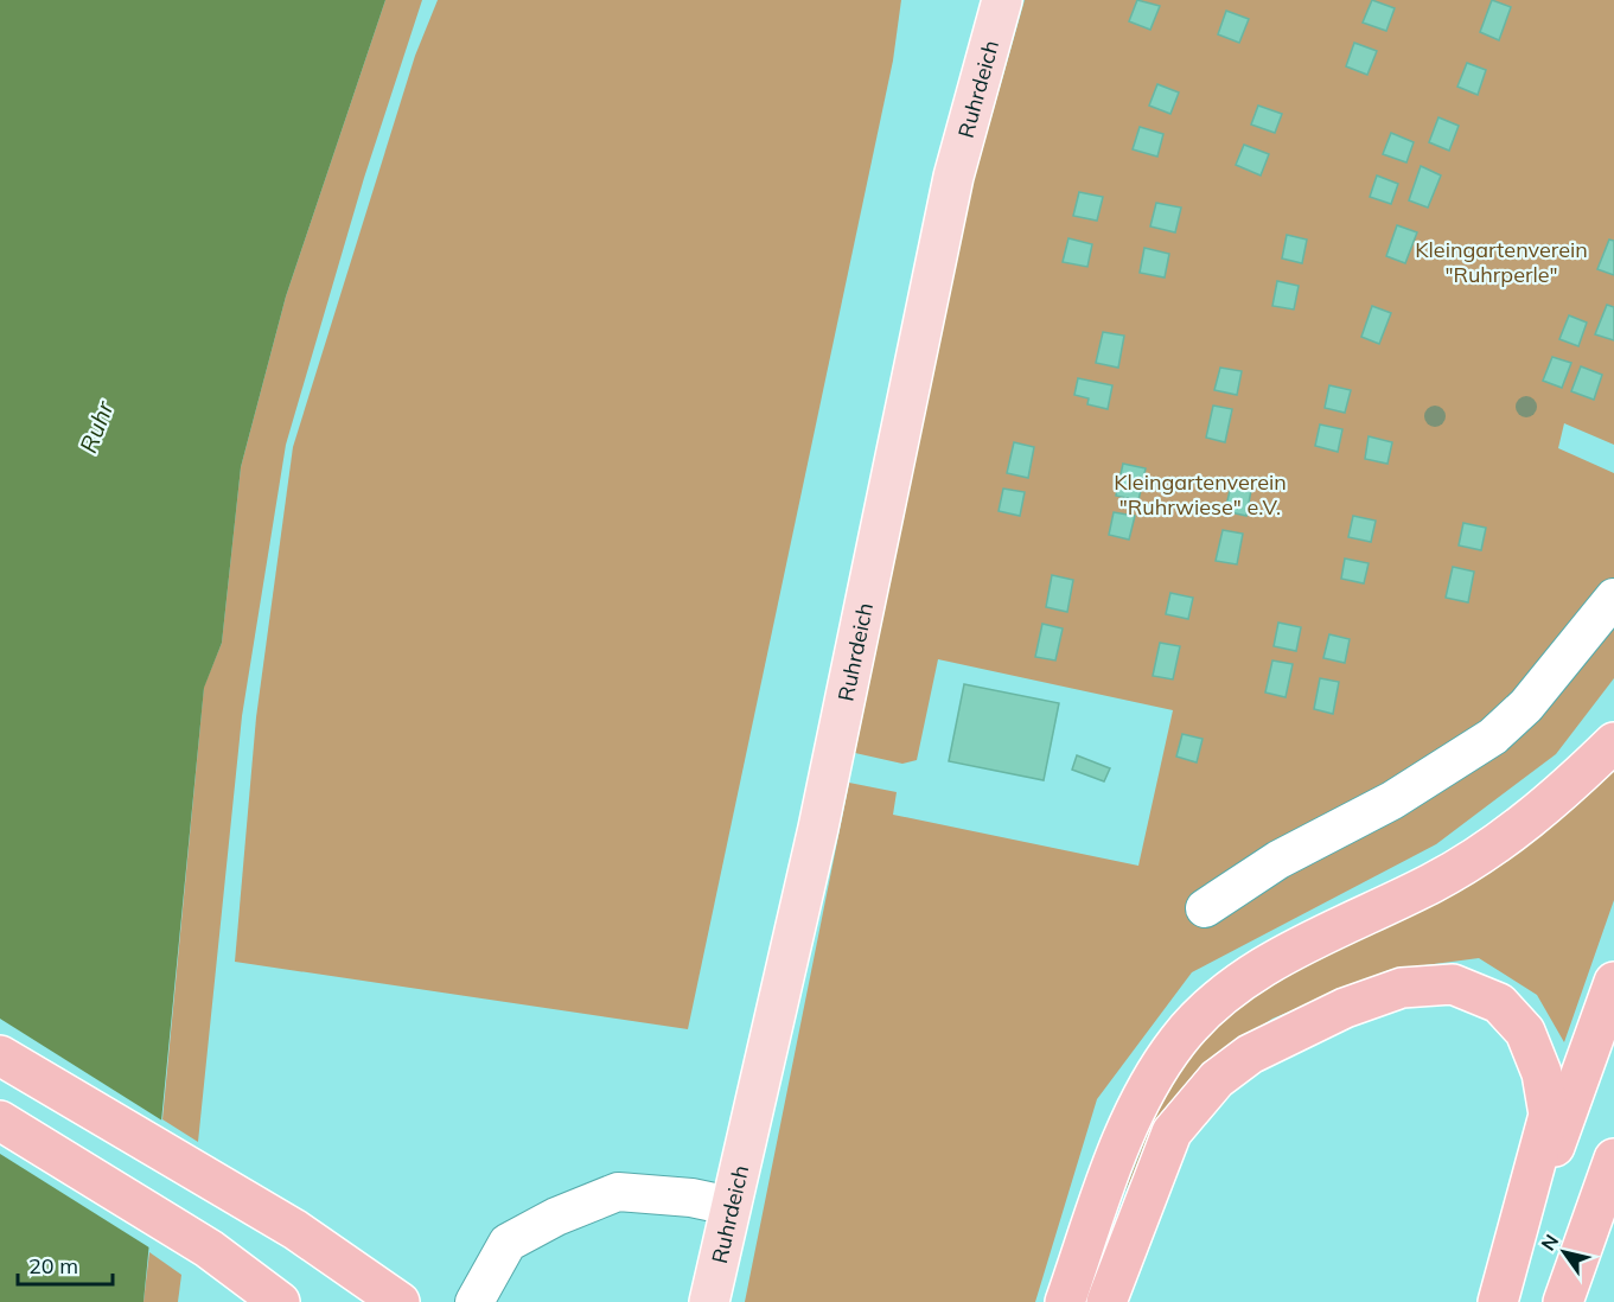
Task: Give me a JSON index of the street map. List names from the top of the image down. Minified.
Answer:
{"streets":{"main road":["Ruhrdeich"]},"water":["Ruhr"],"parks":["Kleingartenverein \"Ruhrperle\"","Kleingartenverein \"Ruhrwiese\" e.V."],"scale_bar":"20 m","north":"top left"}
